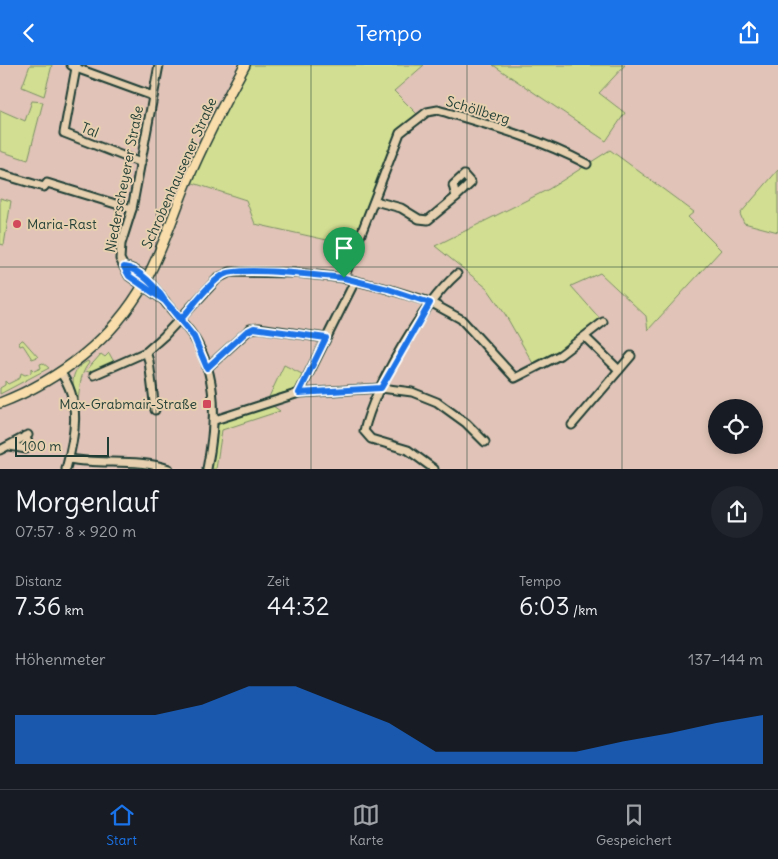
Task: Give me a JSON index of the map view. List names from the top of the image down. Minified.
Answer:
{"streets":{"main road":["Schrobenhausener Straße"],"street":["Schöllberg","Tal","Niederscheyerer Straße"]},"crossings":[["Tal","Niederscheyerer Straße"],["Schrobenhausener Straße","Niederscheyerer Straße"]],"places":{"other":["Maria-Rast"],"transit":["Max-Grabmair-Straße"]},"scale_bar":"100 m","page":{"header":"Tempo","scale":"100 m","heading":["Morgenlauf","07:57 · 8 × 920 m"],"stats":[["Distanz","7.36 km"],["Zeit","44:32"],["Tempo","6:03 /km"]],"chart":["Höhenmeter","137–144 m"],"tabs":["Start","Karte","Gespeichert"]}}
